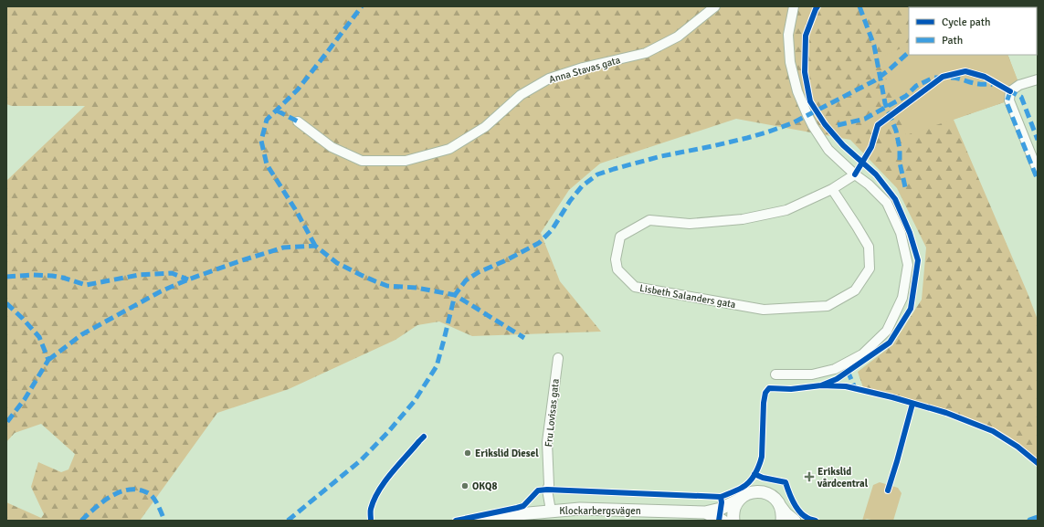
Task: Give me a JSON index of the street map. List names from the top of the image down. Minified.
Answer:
{"streets":{"main road":["Klockarbergsvägen"],"street":["Anna Stavas gata","Lisbeth Salanders gata","Fru Lovisas gata"]},"crossings":[["Fru Lovisas gata","Klockarbergsvägen"]],"places":{"other":["Erikslid Diesel","OKQ8"],"health":["Erikslid vårdcentral"]},"legend":["Cycle path","Path"]}
